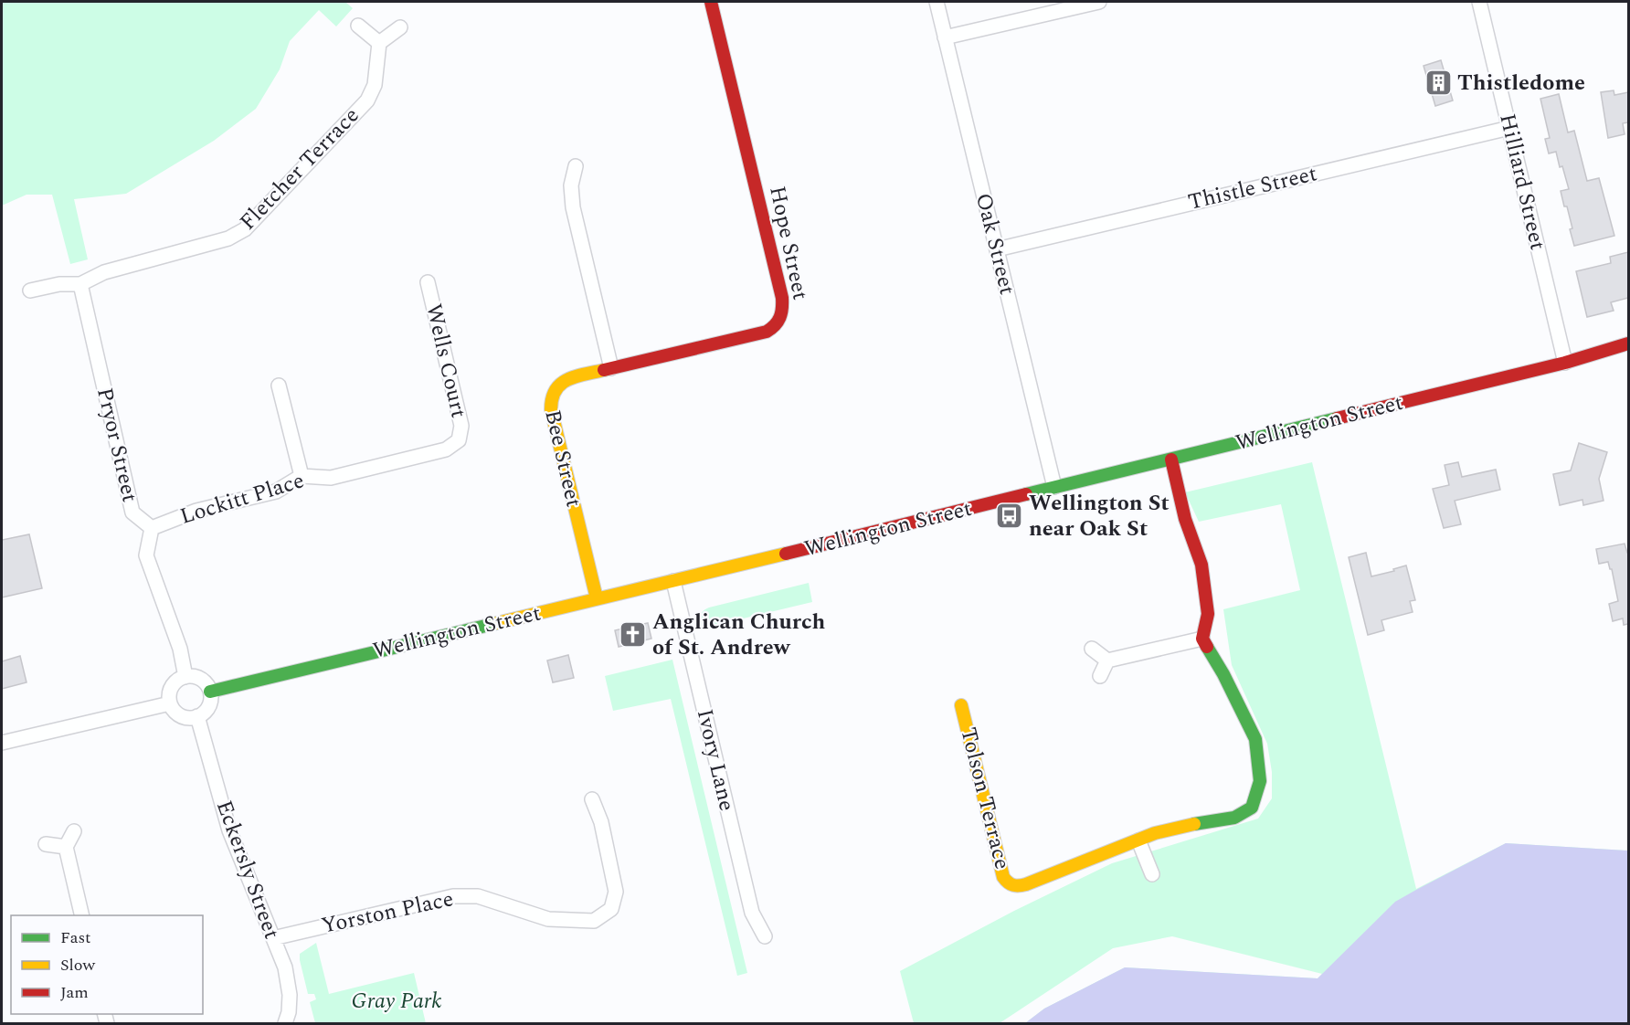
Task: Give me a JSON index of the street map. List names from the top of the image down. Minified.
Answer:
{"streets":{"street":["Fletcher Terrace","Hilliard Street","Thistle Street","Hope Street","Oak Street","Wells Court","Wellington Street","Pryor Street","Bee Street","Lockitt Place","Ivory Lane","Tolson Terrace","Eckersly Street","Yorston Place"]},"crossings":[["Fletcher Terrace","Pryor Street"],["Hilliard Street","Thistle Street"],["Hilliard Street","Wellington Street"],["Thistle Street","Oak Street"],["Hope Street","Bee Street"],["Oak Street","Wellington Street"],["Wells Court","Lockitt Place"],["Wellington Street","Pryor Street"],["Wellington Street","Bee Street"],["Wellington Street","Ivory Lane"],["Wellington Street","Eckersly Street"],["Pryor Street","Lockitt Place"],["Pryor Street","Eckersly Street"],["Eckersly Street","Yorston Place"]],"parks":["Gray Park"],"places":{"building":["Thistledome"],"bus stop":["Wellington St near Oak St"],"church":["Anglican Church of St. Andrew"]},"legend":["Fast","Slow","Jam"]}
